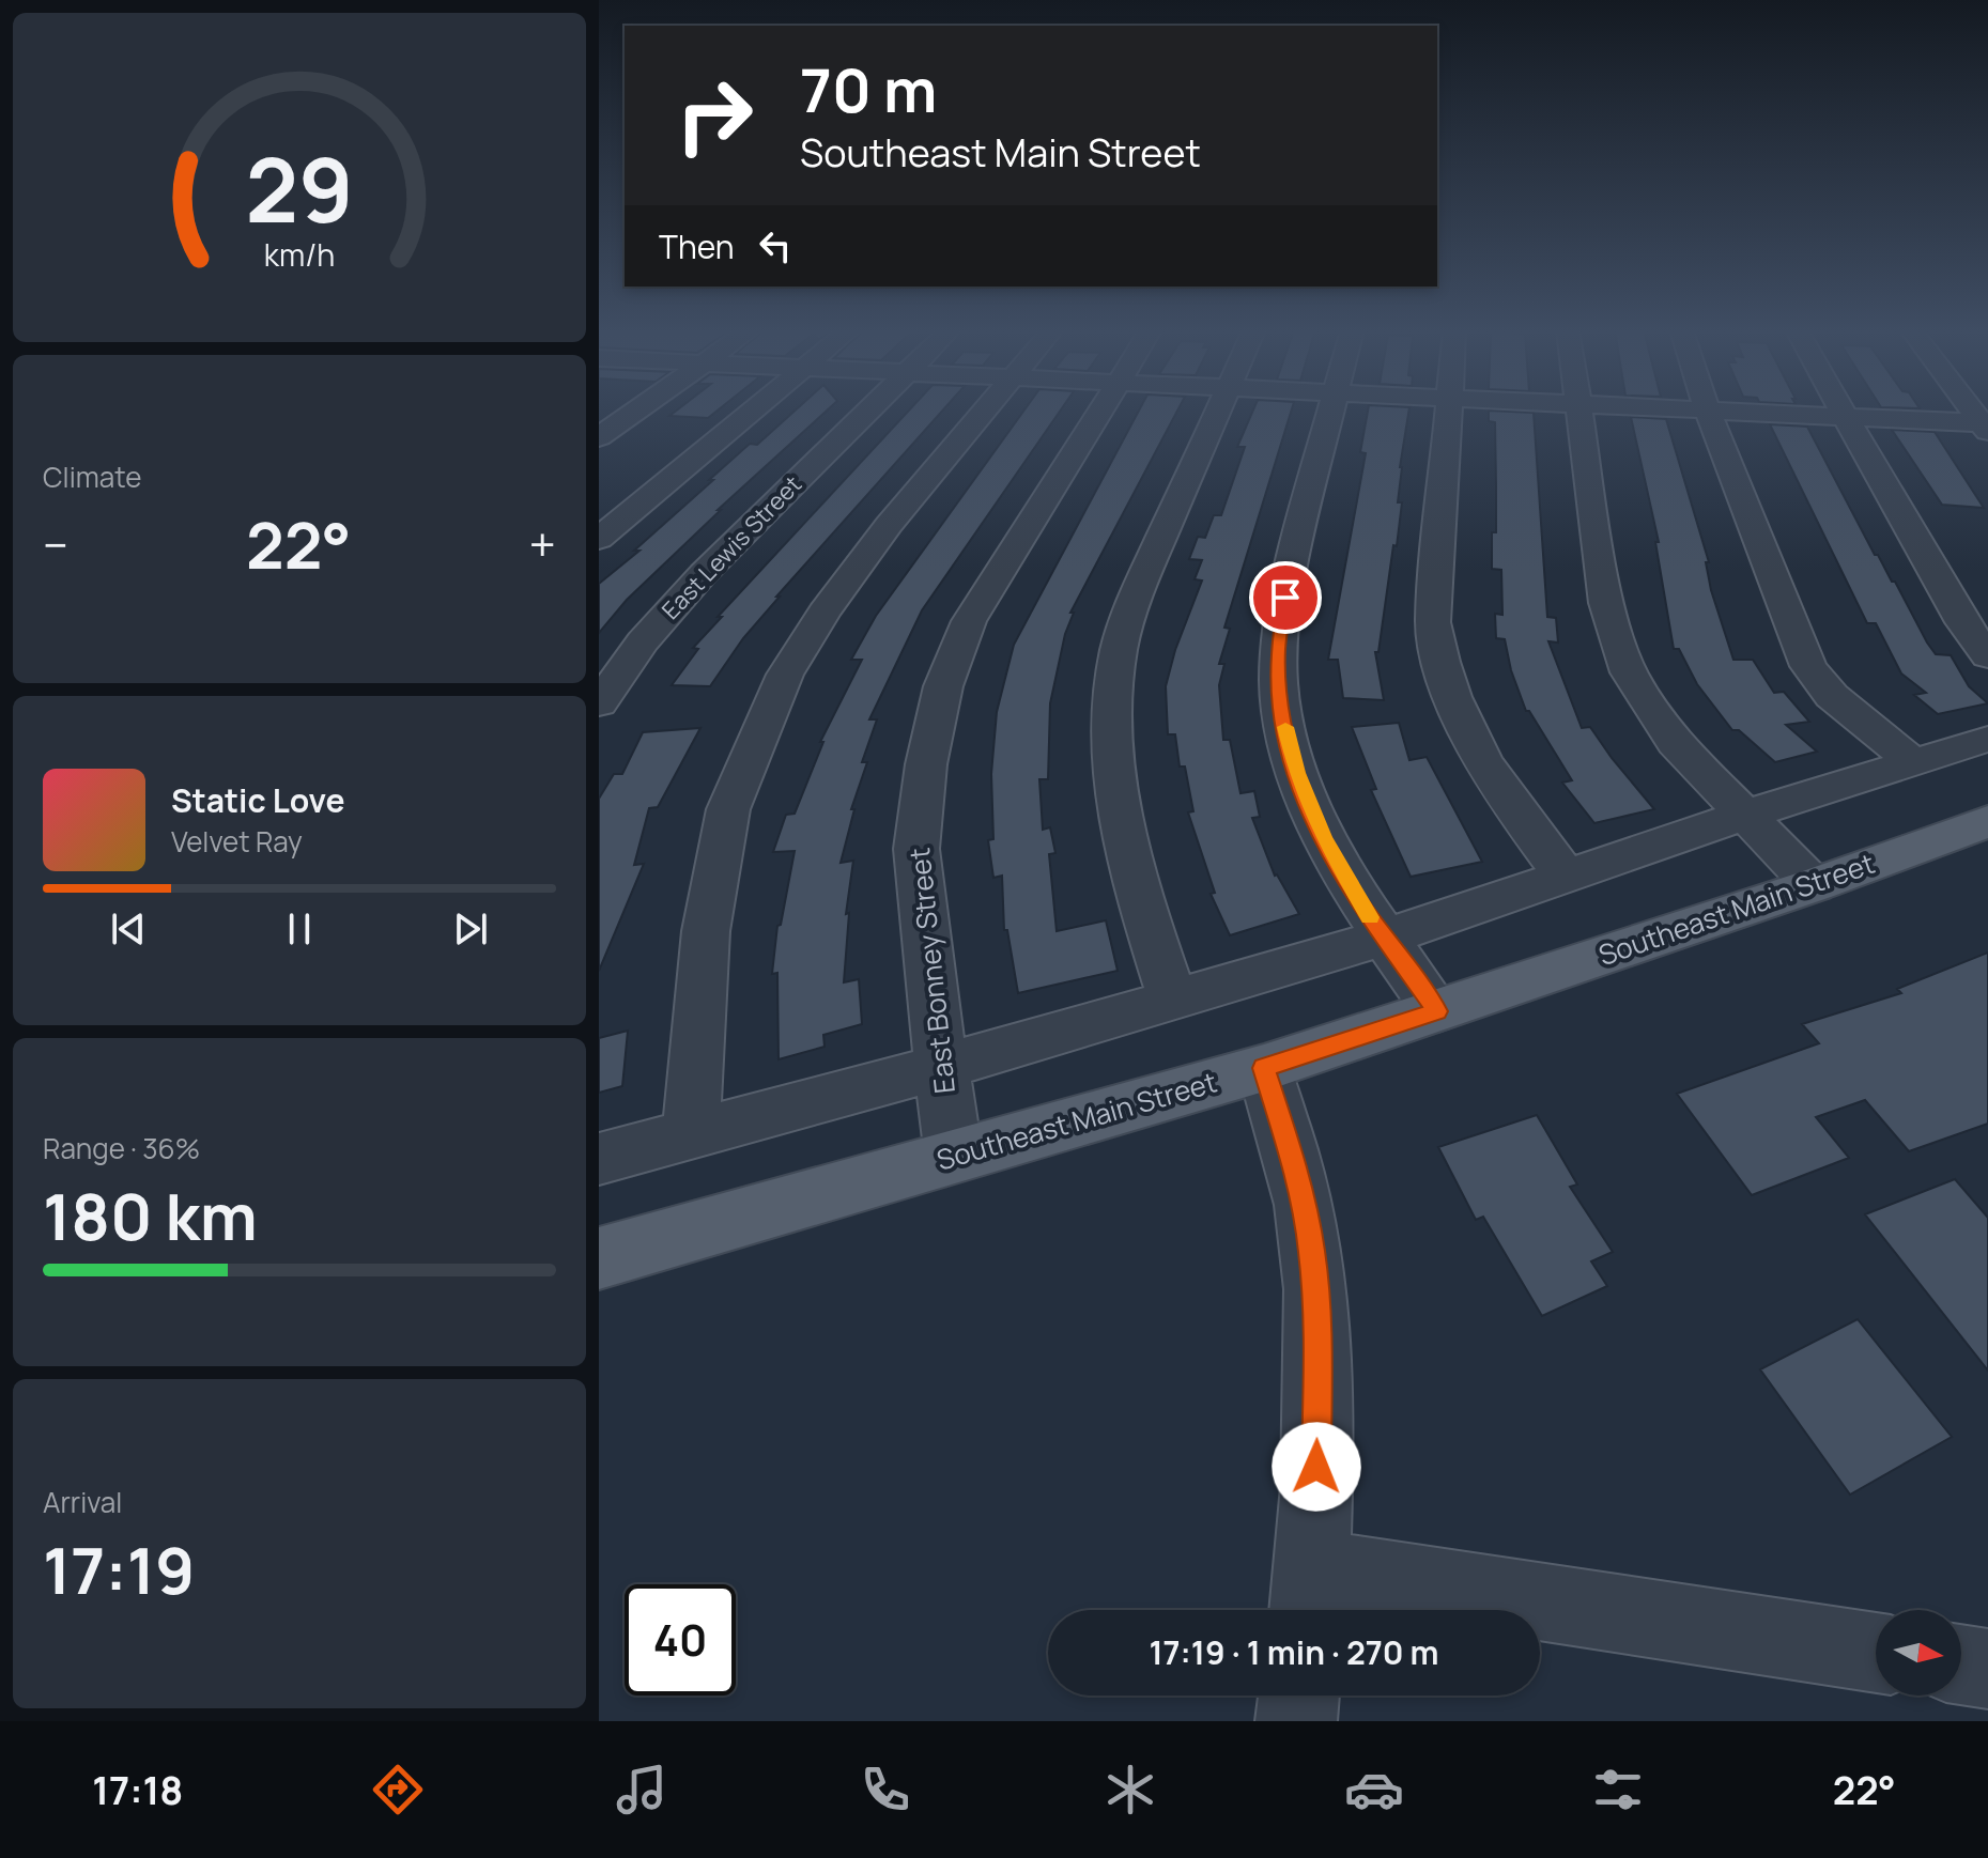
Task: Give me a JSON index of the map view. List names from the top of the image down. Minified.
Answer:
{"streets":{"main road":["Southeast Main Street"],"street":["East Lewis Street","East Bonney Street"]},"crossings":[["Southeast Main Street","East Bonney Street"]],"north":"right","page":{"turn":["70 m","Southeast Main Street"],"then":"Then","tile":["Climate",["Range · 36%","180 km"],["Arrival","17:19"]],"heat":["−","22°","+"],"song":["Static Love","Velvet Ray"],"limit":"40","trip":"17:19 · 1 min · 270 m","tabs":["17:18","22°"],"gauge":["29","km/h"]}}
